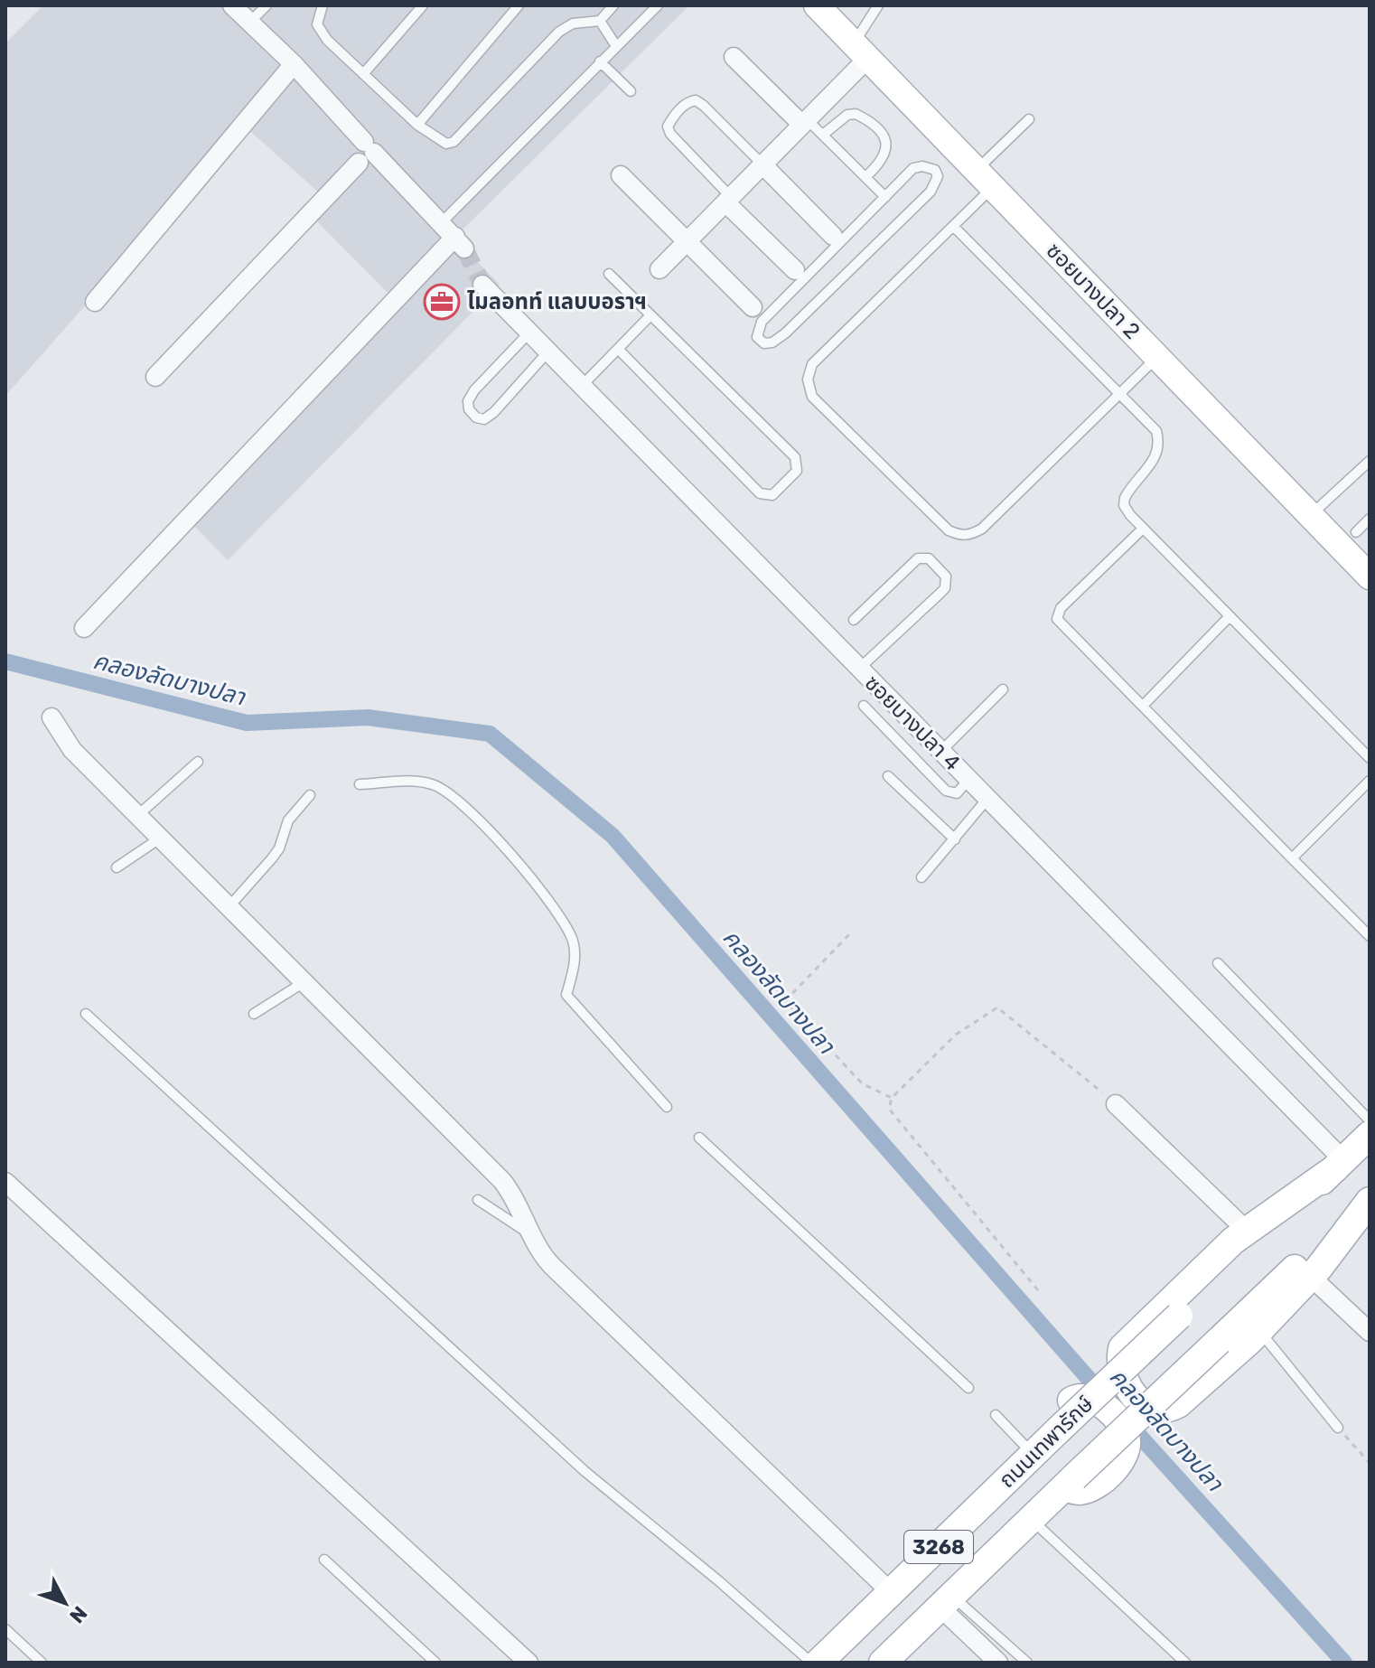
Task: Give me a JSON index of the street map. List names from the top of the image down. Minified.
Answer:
{"streets":{"main road":["ถนนเทพารักษ์","3268"],"street":["ซอยบางปลา 2","ซอยบางปลา 4"]},"crossings":[["ซอยบางปลา 4","ถนนเทพารักษ์"]],"water":["คลองลัดบางปลา"],"places":{"office":["ไมลอทท์ แลบบอราฯ"]},"north":"bottom right"}
